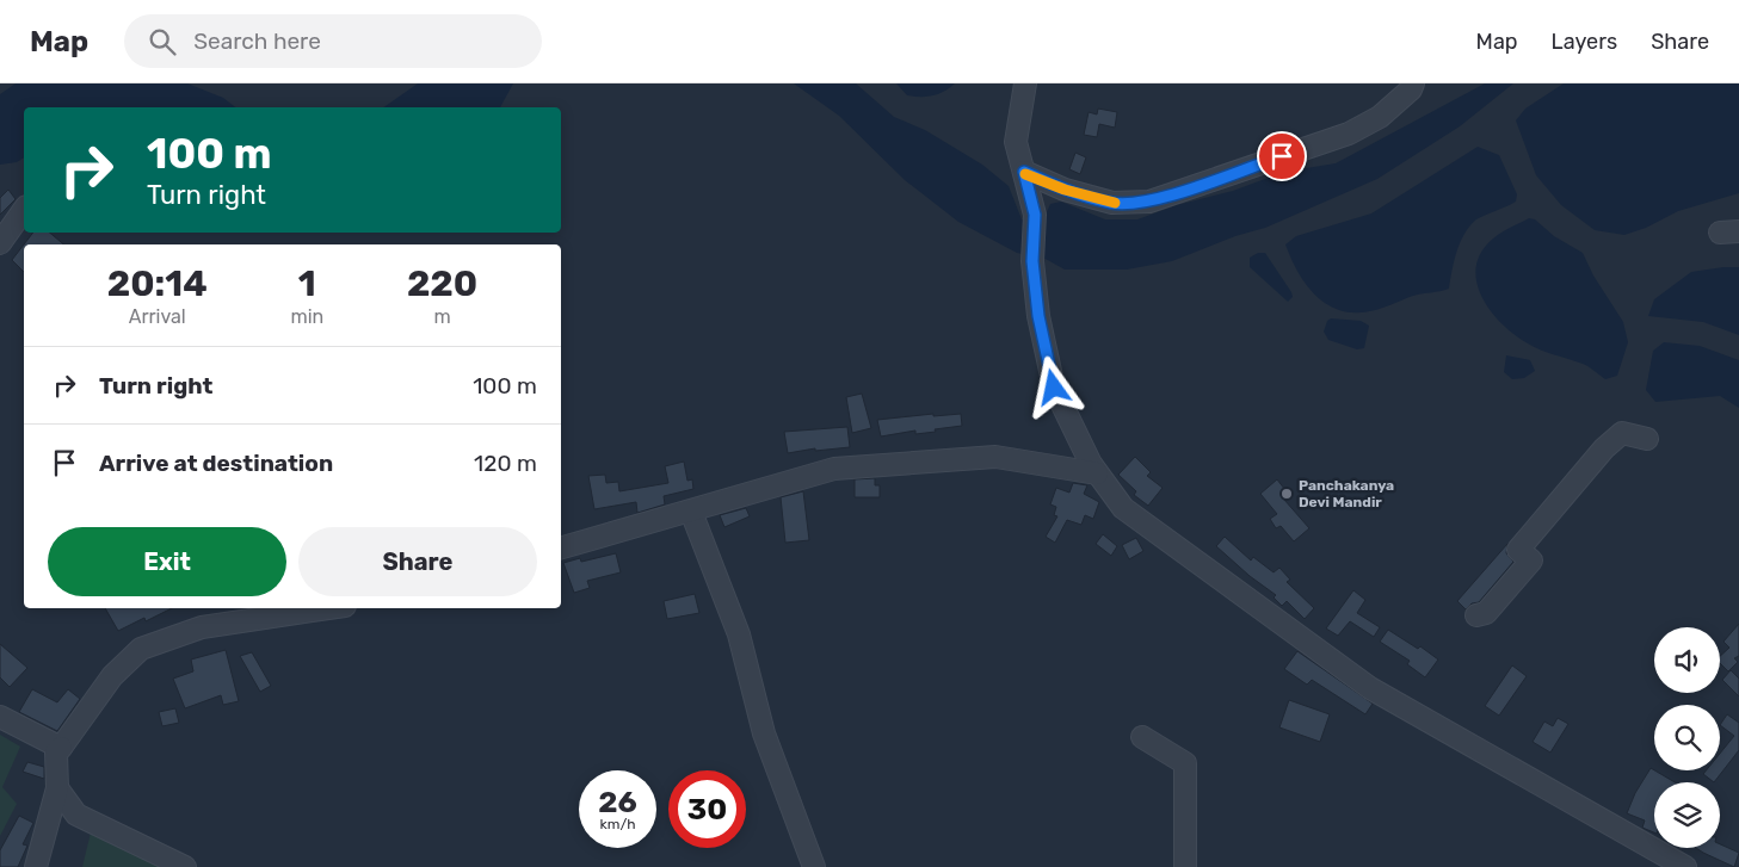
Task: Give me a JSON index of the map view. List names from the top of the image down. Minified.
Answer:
{"places":["Panchakanya Devi Mandir"],"page":{"header":"Map","search":"Search here","nav":["Map","Layers","Share"],"turn":["100 m","Turn right"],"eta":["20:14","Arrival","1","min","220","m"],"list":[{"name":"Turn right","value":"100 m"},{"name":"Arrive at destination","value":"120 m"}],"buttons":["Exit","Share"],"speed":"26 km/h","limit":"30"}}
